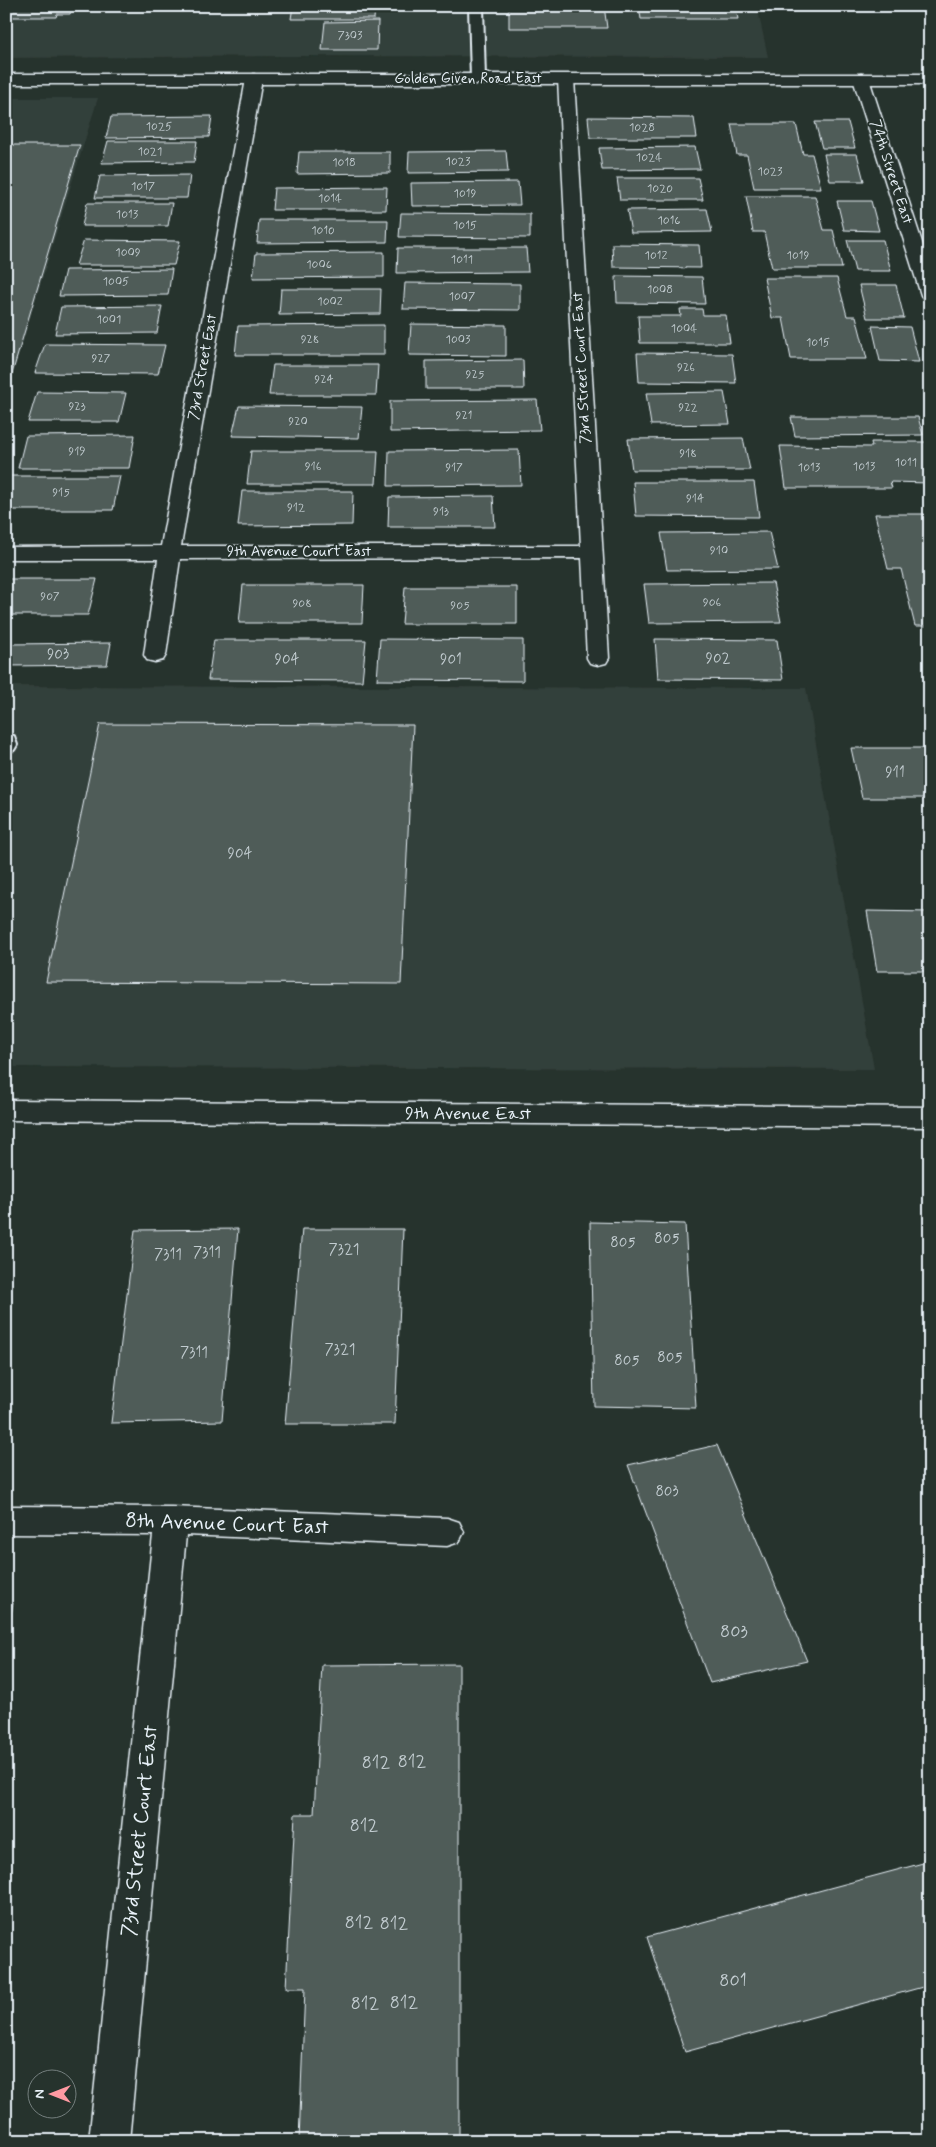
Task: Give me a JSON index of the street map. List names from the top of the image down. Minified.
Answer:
{"streets":{"street":["Golden Given Road East","74th Street East","73rd Street East","73rd Street Court East","9th Avenue Court East","9th Avenue East","8th Avenue Court East"]},"crossings":[["Golden Given Road East","74th Street East"],["Golden Given Road East","73rd Street East"],["Golden Given Road East","73rd Street Court East"],["73rd Street East","9th Avenue Court East"],["73rd Street Court East","9th Avenue Court East"],["73rd Street Court East","8th Avenue Court East"]],"house_numbers":["7303","1025","1028","1021","1024","1023","1018","1023","1017","1020","1019","1014","1013","1016","1015","1010","1009","1012","1019","1011","1006","1005","1008","1007","1002","1001","1004","928","1003","1015","927","926","925","924","923","922","921","920","919","918","1011","916","1013","917","1013","915","914","912","913","910","907","906","908","905","903","902","904","901","911","904","805","805","7321","7311","7311","7321","7311","805","805","803","803","812","812","812","812","812","801","812","812"],"north":"left"}
